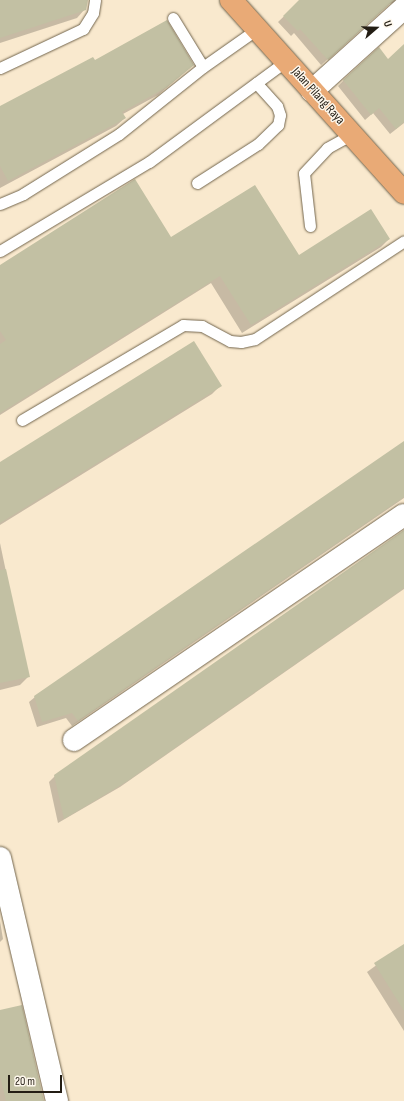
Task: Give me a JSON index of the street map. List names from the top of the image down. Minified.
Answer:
{"streets":{"highway":["Jalan Pilang Raya"]},"scale_bar":"20 m","north":"right"}
